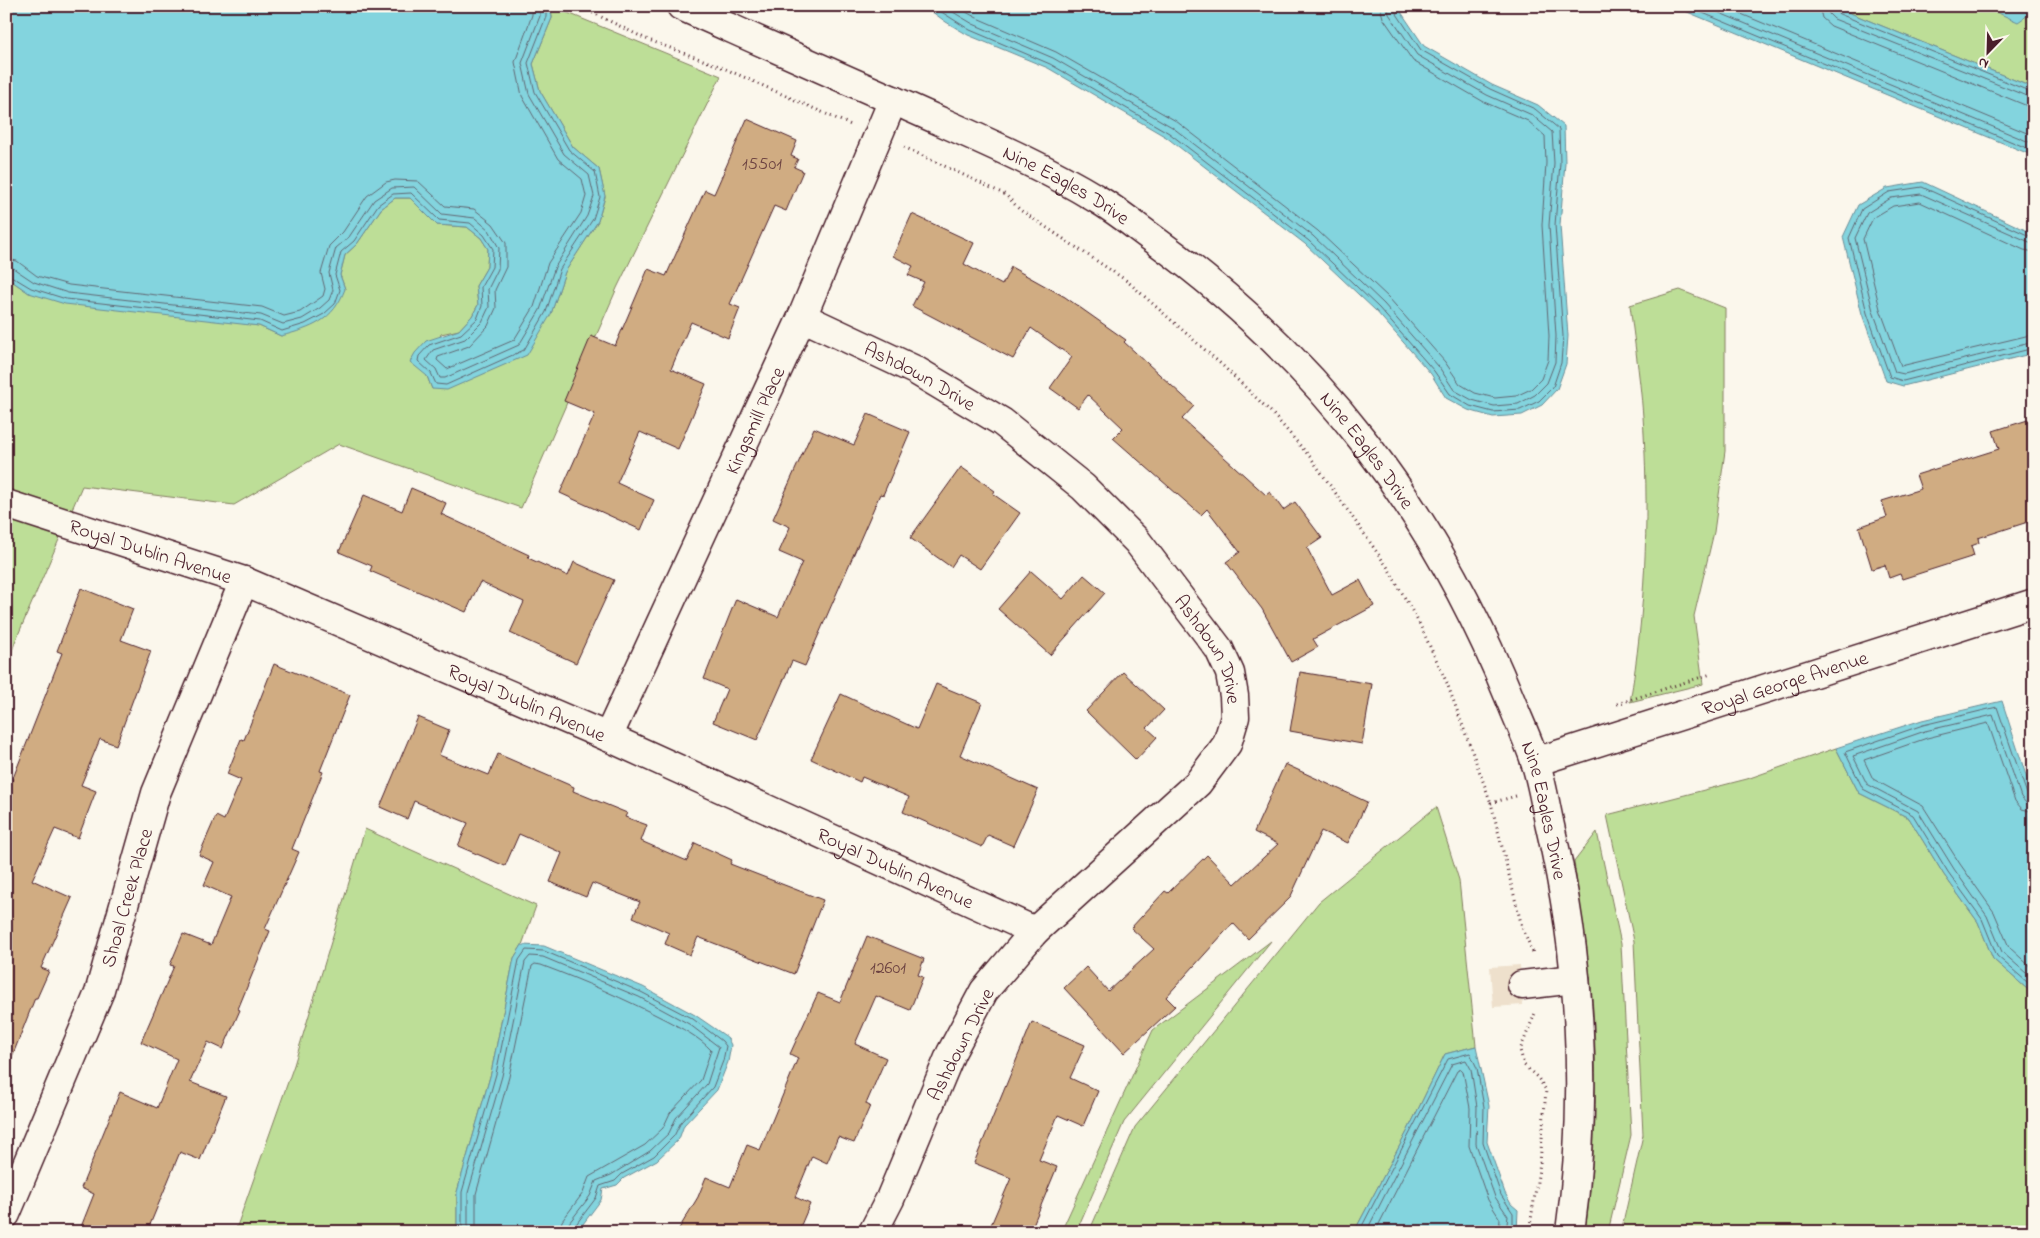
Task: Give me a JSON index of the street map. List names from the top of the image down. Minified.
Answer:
{"streets":{"street":["Nine Eagles Drive","Ashdown Drive","Kingsmill Place","Royal Dublin Avenue","Royal George Avenue","Shoal Creek Place"]},"crossings":[["Nine Eagles Drive","Kingsmill Place"],["Nine Eagles Drive","Royal George Avenue"],["Ashdown Drive","Kingsmill Place"],["Ashdown Drive","Royal Dublin Avenue"],["Kingsmill Place","Royal Dublin Avenue"],["Royal Dublin Avenue","Shoal Creek Place"]],"house_numbers":["15501","12601"],"north":"bottom left"}
